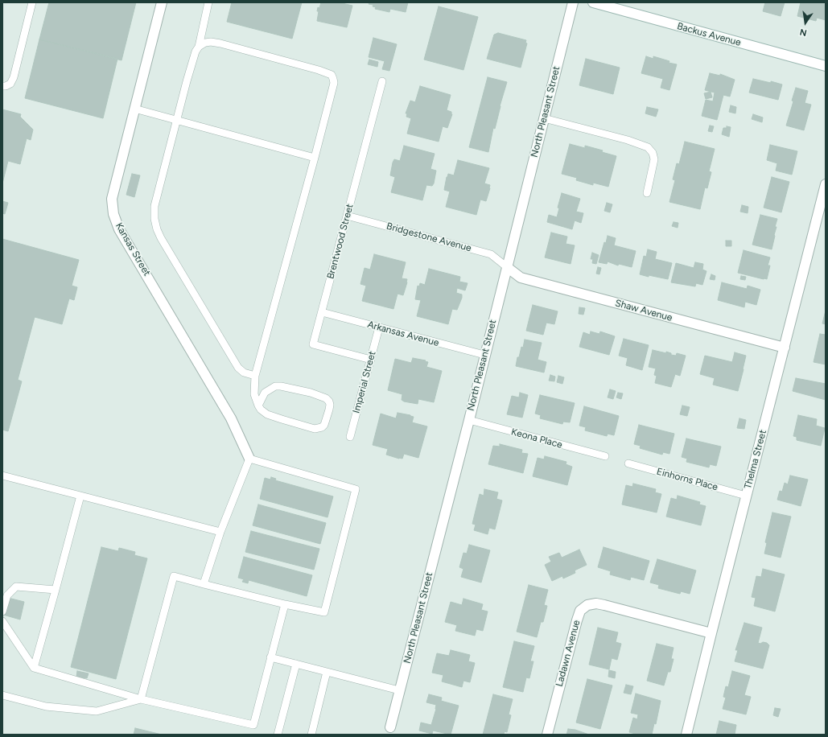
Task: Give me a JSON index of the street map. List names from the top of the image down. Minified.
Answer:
{"streets":{"street":["Backus Avenue","North Pleasant Street","Kansas Street","Shaw Avenue","Thelma Street","Ladawn Avenue"],"lane":["Bridgestone Avenue","Brentwood Street","Arkansas Avenue","Imperial Street","Keona Place","Einhorns Place"]},"crossings":[["North Pleasant Street","Bridgestone Avenue"],["North Pleasant Street","Shaw Avenue"],["North Pleasant Street","Arkansas Avenue"],["North Pleasant Street","Keona Place"],["Bridgestone Avenue","Brentwood Street"],["Bridgestone Avenue","Shaw Avenue"],["Brentwood Street","Arkansas Avenue"],["Brentwood Street","Imperial Street"],["Shaw Avenue","Thelma Street"],["Arkansas Avenue","Imperial Street"],["Thelma Street","Einhorns Place"],["Thelma Street","Ladawn Avenue"]],"north":"bottom"}
